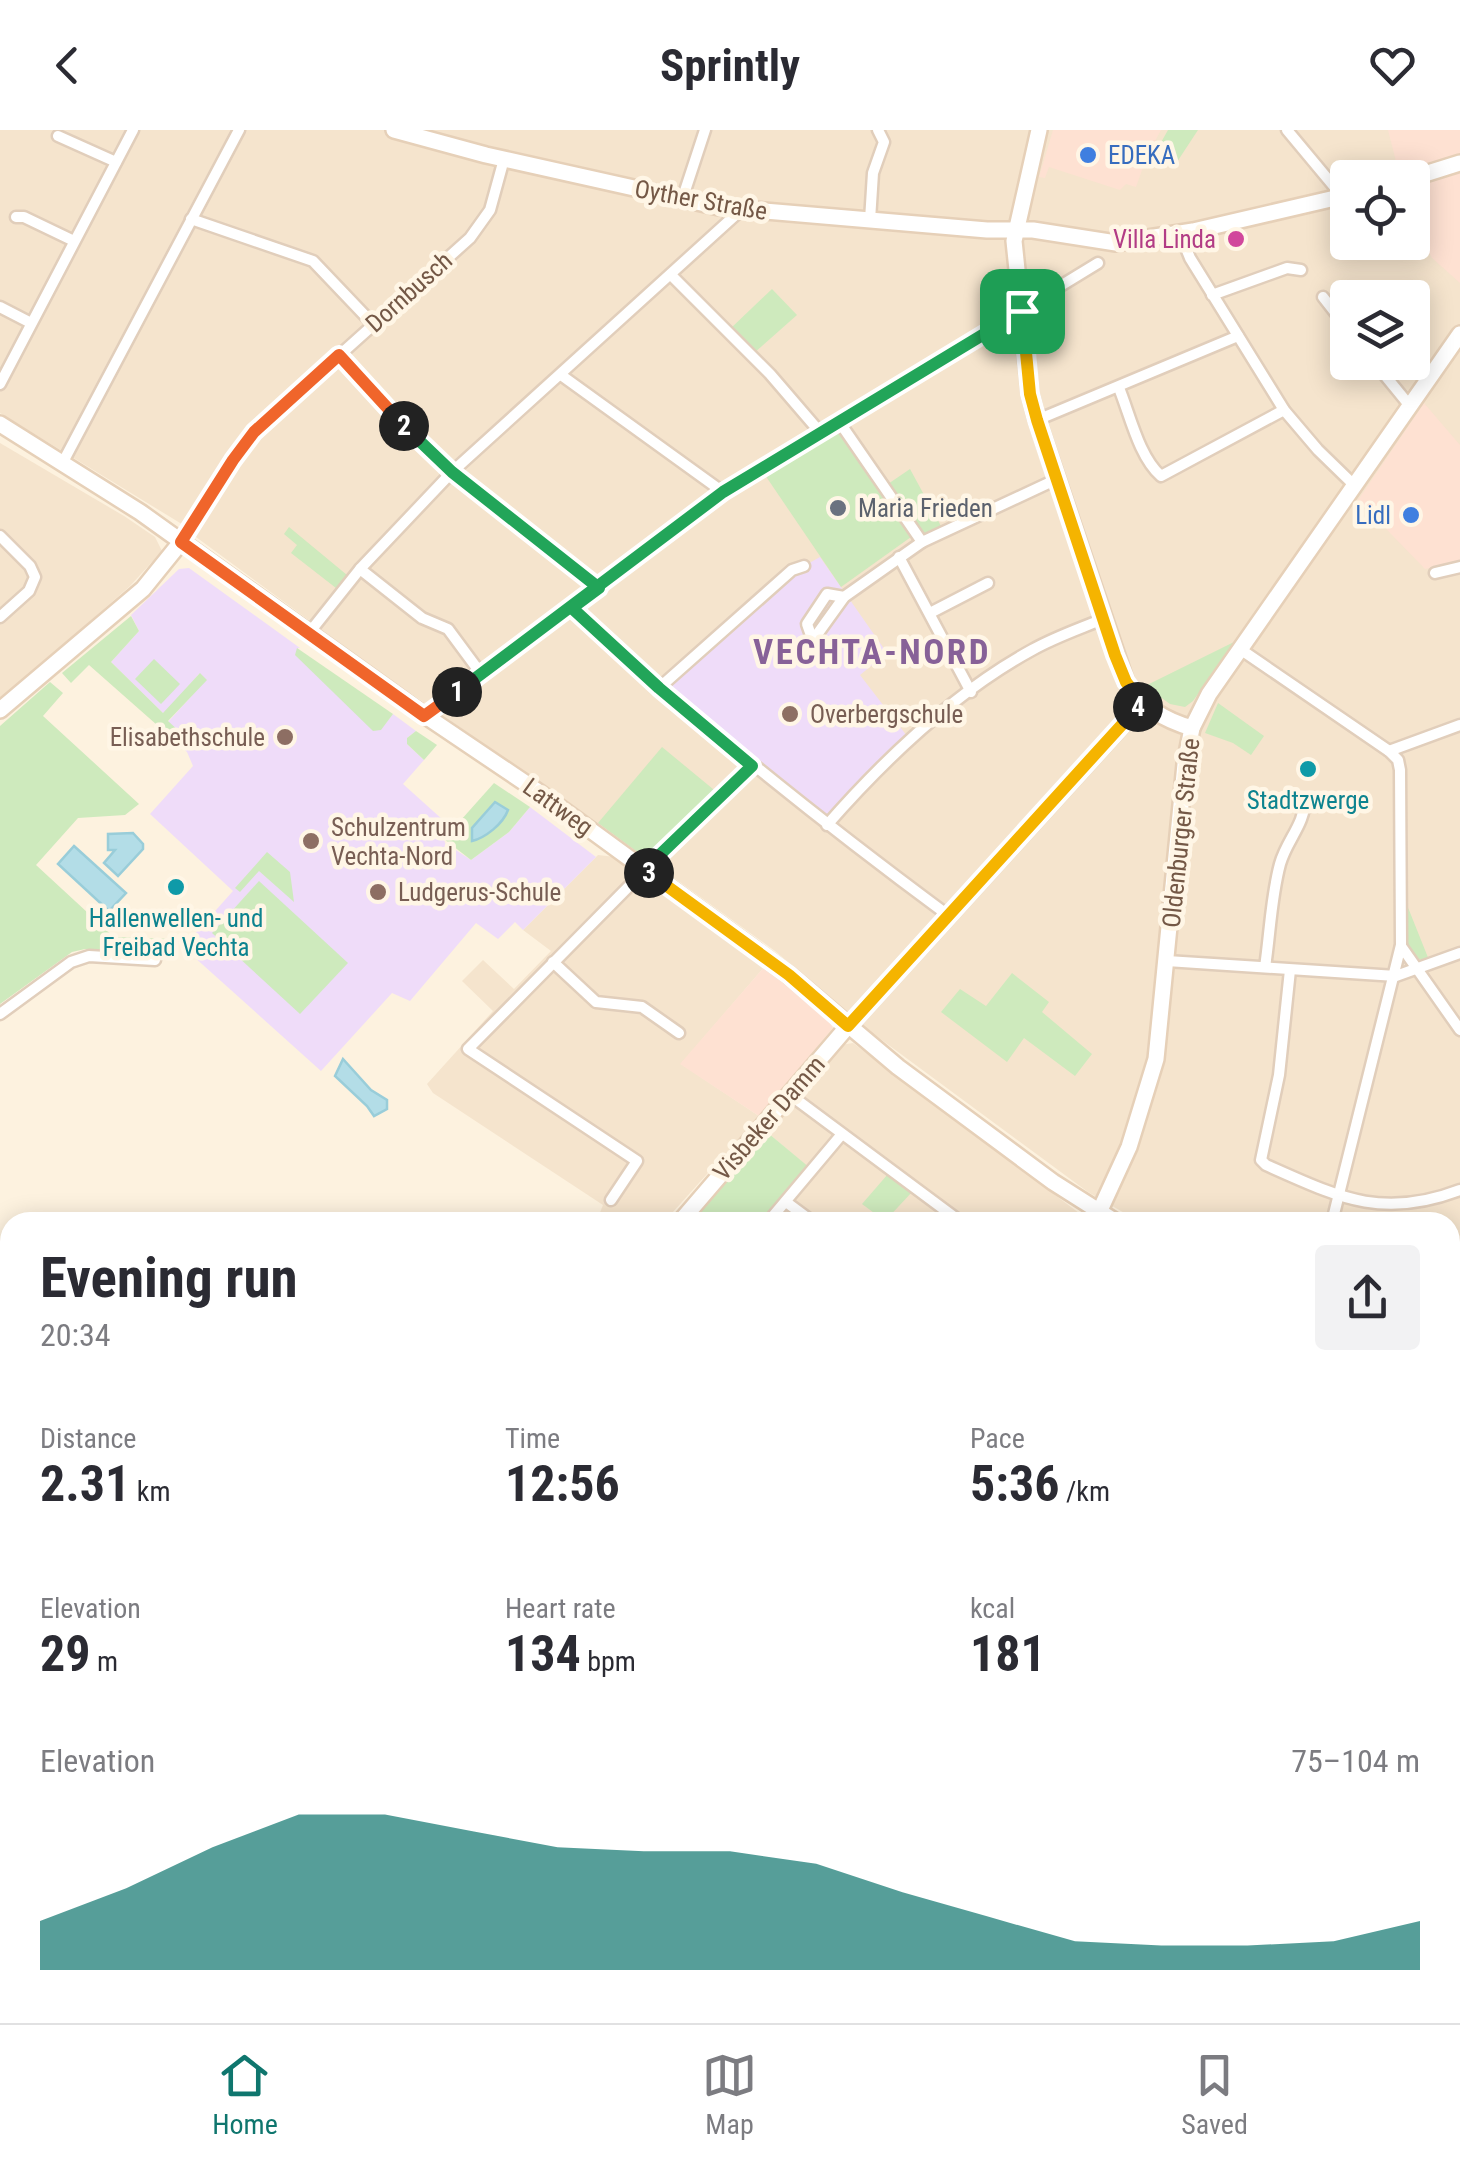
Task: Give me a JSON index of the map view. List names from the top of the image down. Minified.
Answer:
{"streets":{"street":["Oyther Straße","Dornbusch","Lattweg","Oldenburger Straße","Visbeker Damm"]},"crossings":[["Oyther Straße","Dornbusch"],["Dornbusch","Lattweg"],["Lattweg","Visbeker Damm"]],"districts":["VECHTA-NORD"],"places":["EDEKA","Villa Linda","Maria Frieden","Lidl","Overbergschule","Elisabethschule","Stadtzwerge","Schulzentrum Vechta-Nord","Hallenwellen- und Freibad Vechta","Ludgerus-Schule"],"page":{"header":"Sprintly","pins":["2","1","4","3"],"heading":["Evening run","20:34"],"stats":[["Distance","2.31 km"],["Time","12:56"],["Pace","5:36 /km"],["Elevation","29 m"],["Heart rate","134 bpm"],["kcal","181"]],"chart":["Elevation","75–104 m"],"tabs":["Home","Map","Saved"]}}
